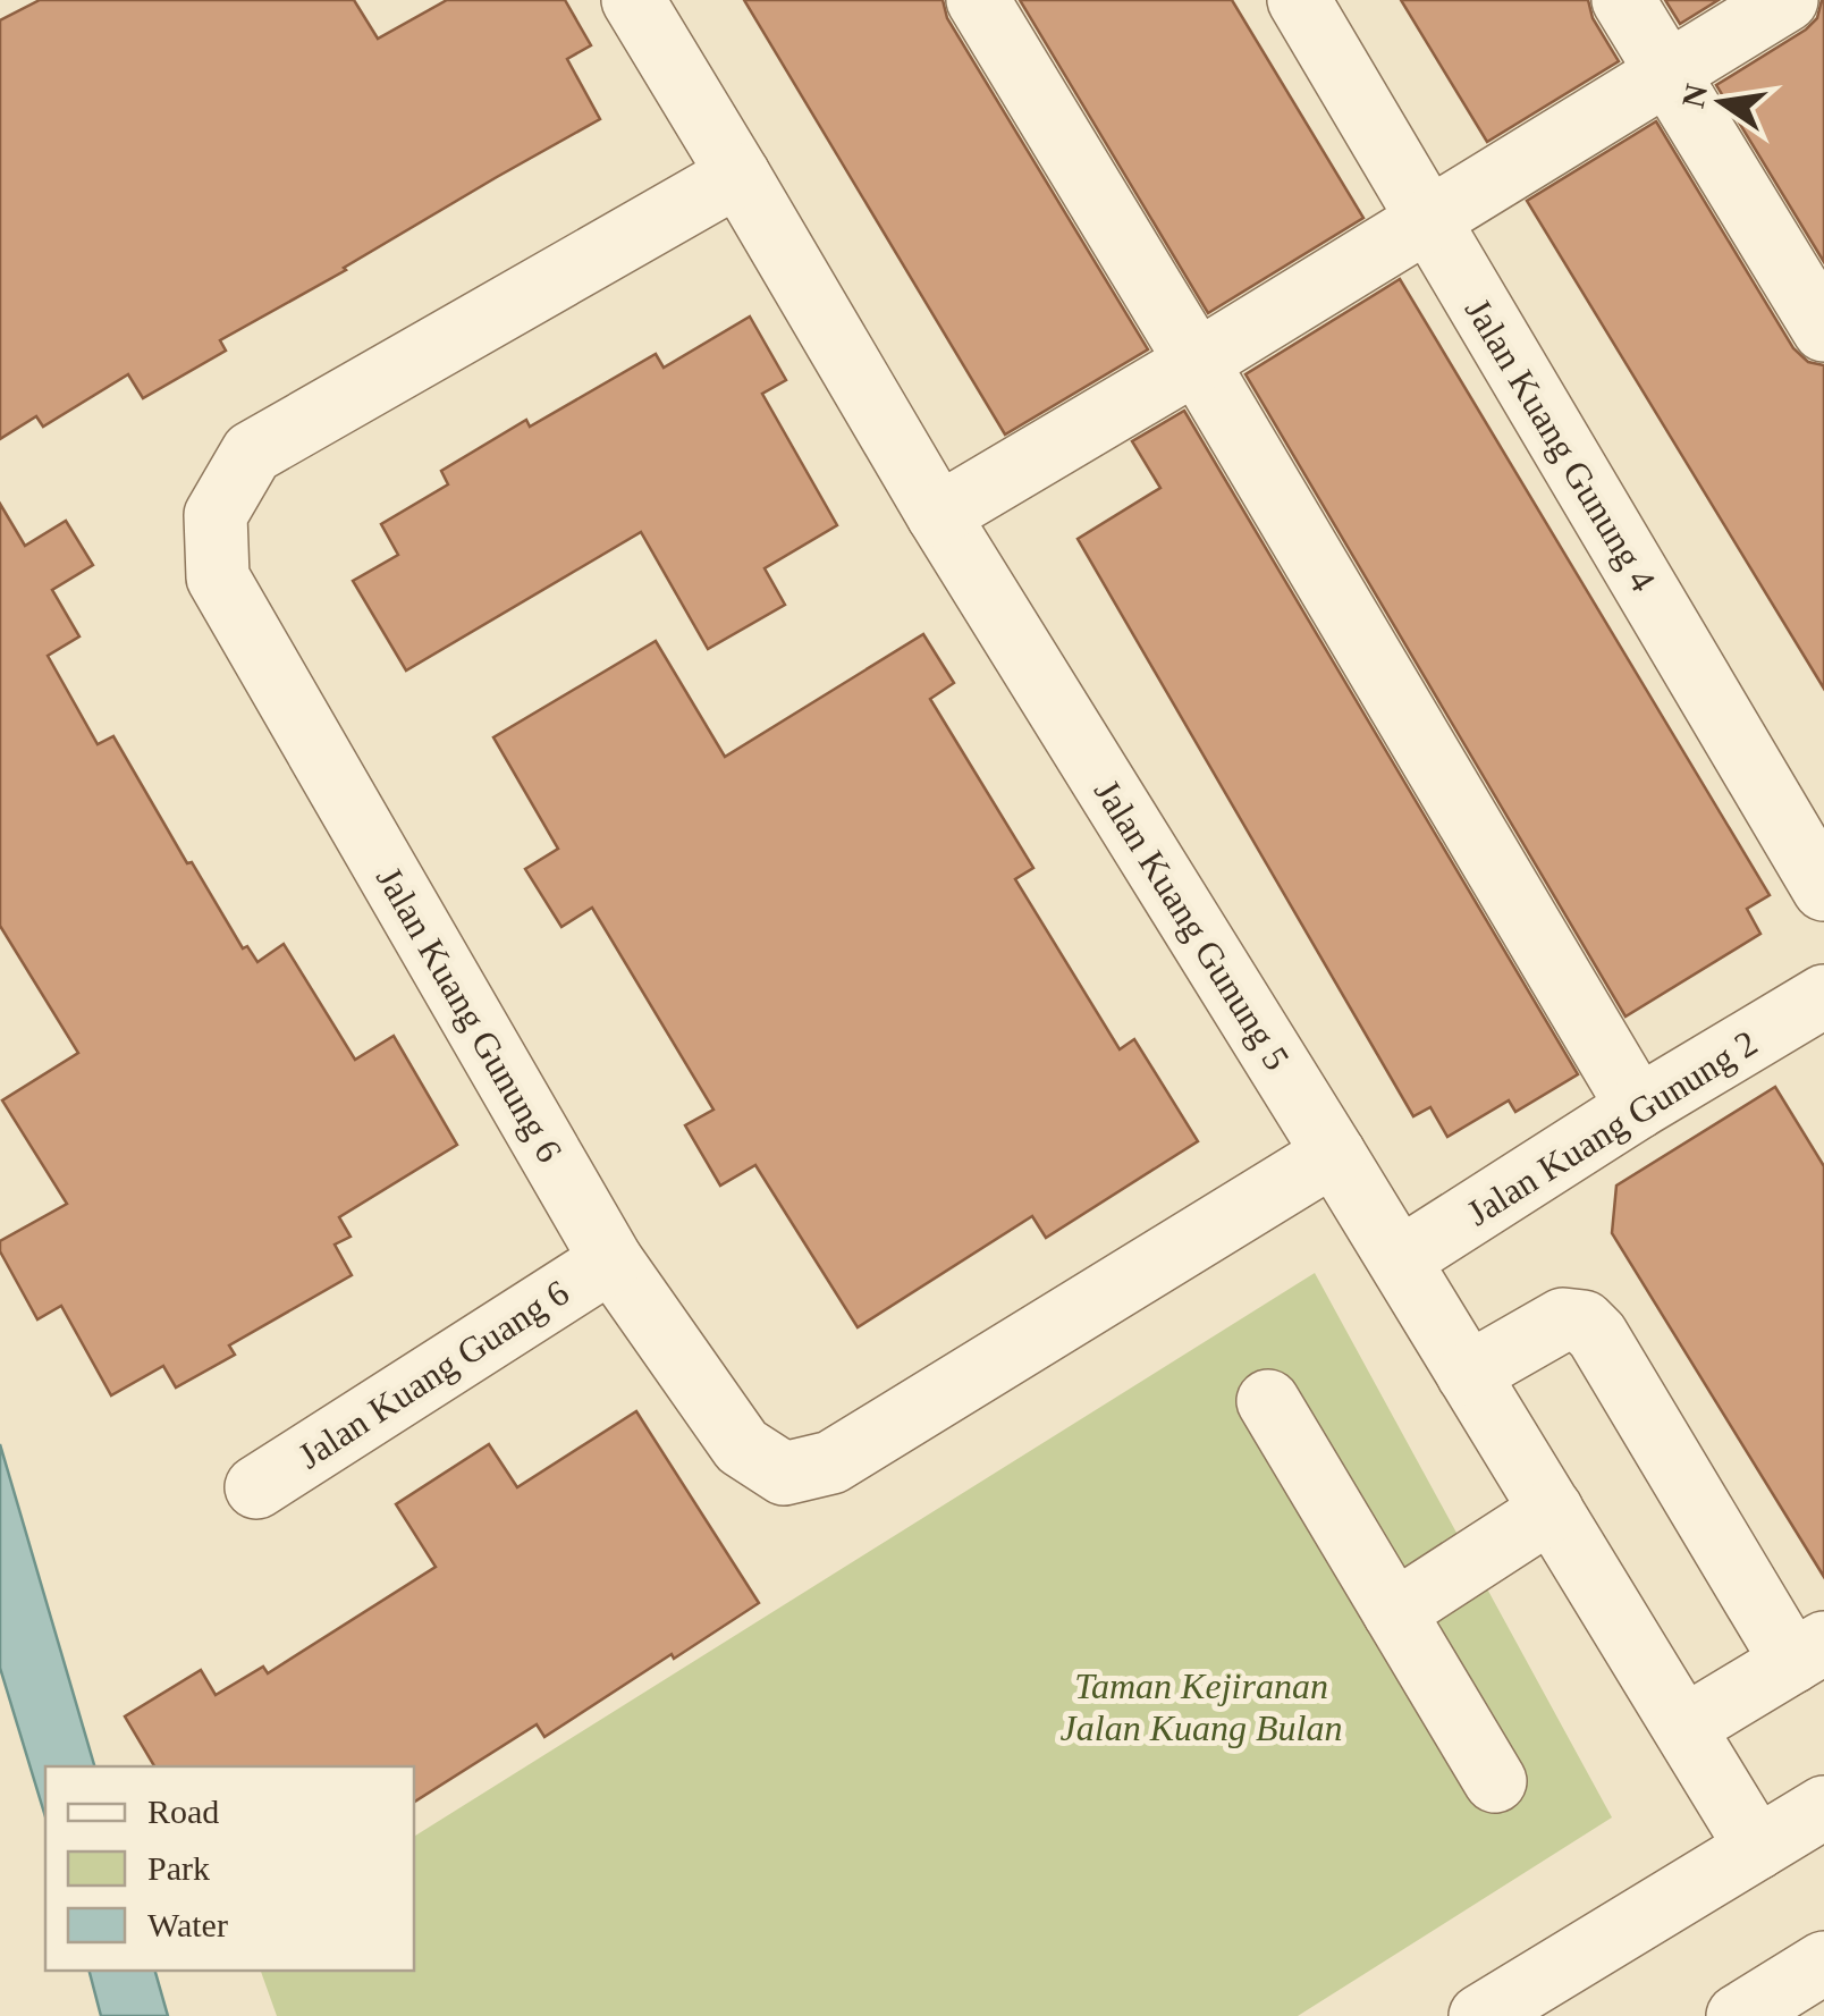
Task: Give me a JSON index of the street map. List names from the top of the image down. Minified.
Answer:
{"streets":{"street":["Jalan Kuang Gunung 4","Jalan Kuang Gunung 5","Jalan Kuang Gunung 6","Jalan Kuang Gunung 2","Jalan Kuang Guang 6"]},"crossings":[["Jalan Kuang Gunung 5","Jalan Kuang Gunung 6"],["Jalan Kuang Gunung 5","Jalan Kuang Gunung 2"],["Jalan Kuang Gunung 6","Jalan Kuang Guang 6"]],"parks":["Taman Kejiranan Jalan Kuang Bulan"],"legend":["Road","Park","Water"],"north":"left"}
